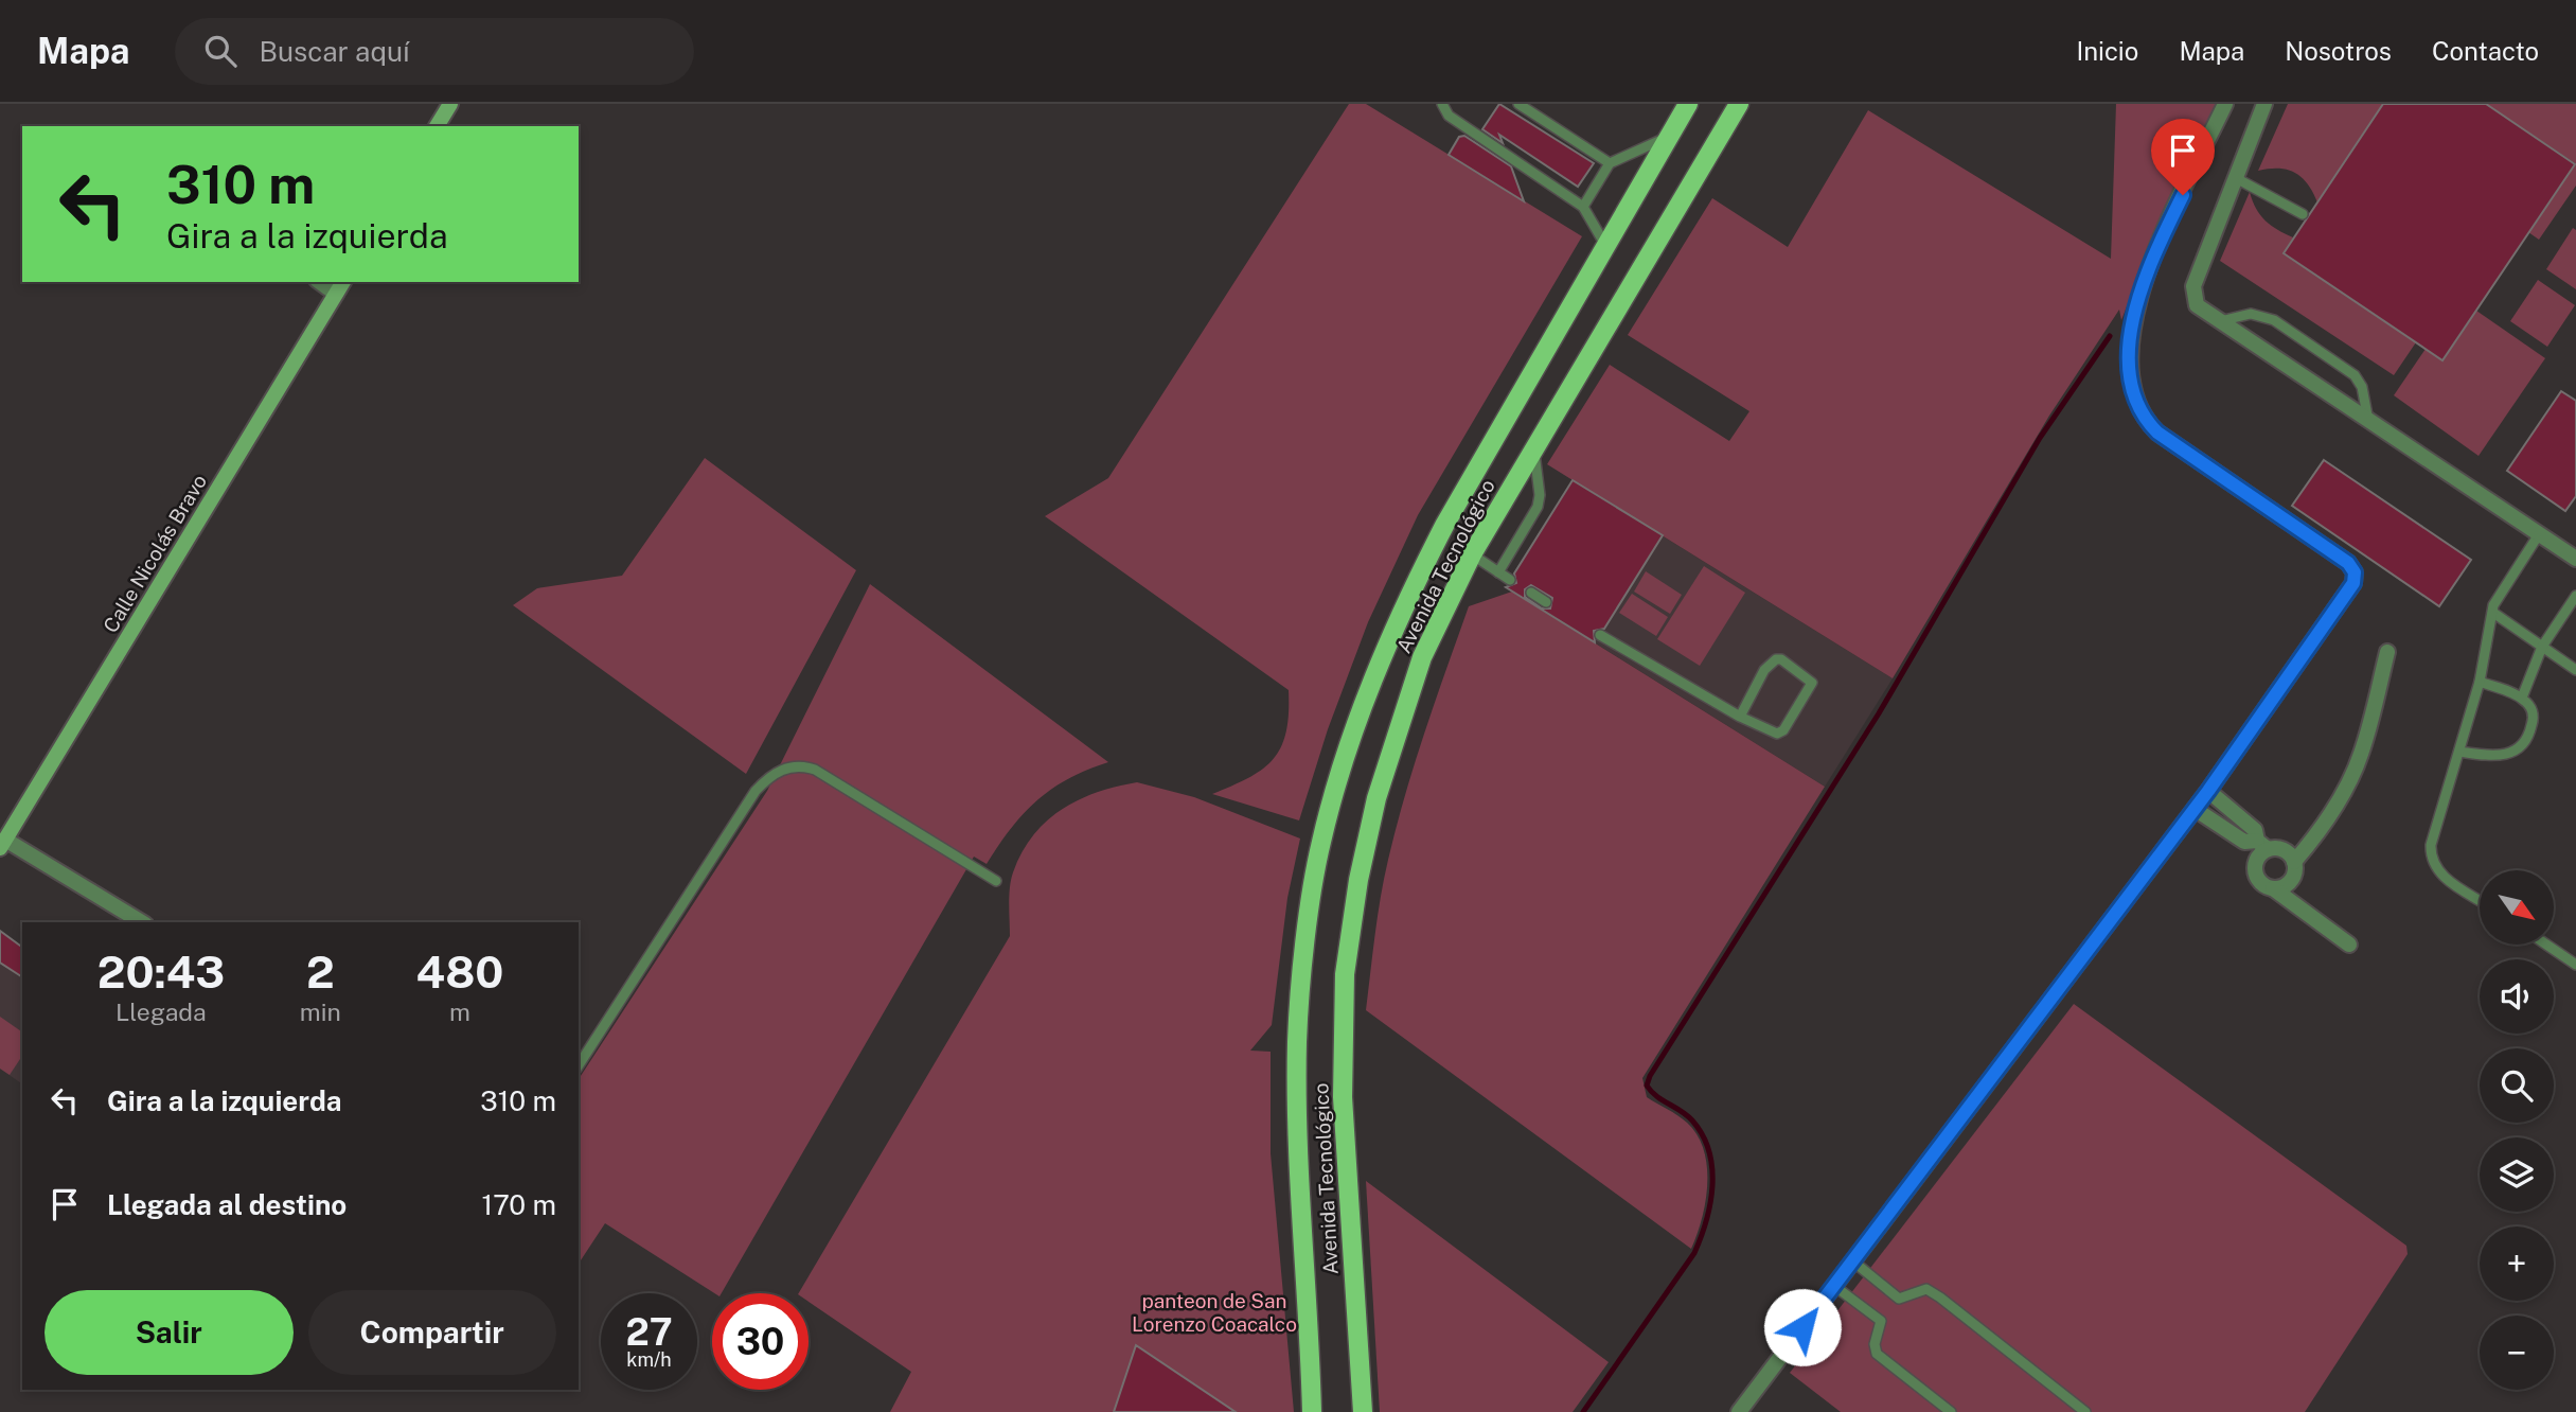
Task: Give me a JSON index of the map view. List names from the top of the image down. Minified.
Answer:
{"streets":{"main road":["Avenida Tecnológico"],"street":["Calle Nicolás Bravo"]},"parks":["panteon de San Lorenzo Coacalco"],"north":"bottom right","page":{"header":"Mapa","search":"Buscar aquí","nav":["Inicio","Mapa","Nosotros","Contacto"],"turn":["310 m","Gira a la izquierda"],"map_buttons":["+","−"],"eta":["20:43","Llegada","2","min","480","m"],"list":[{"name":"Gira a la izquierda","value":"310 m"},{"name":"Llegada al destino","value":"170 m"}],"buttons":["Salir","Compartir"],"speed":"27 km/h","limit":"30"}}
